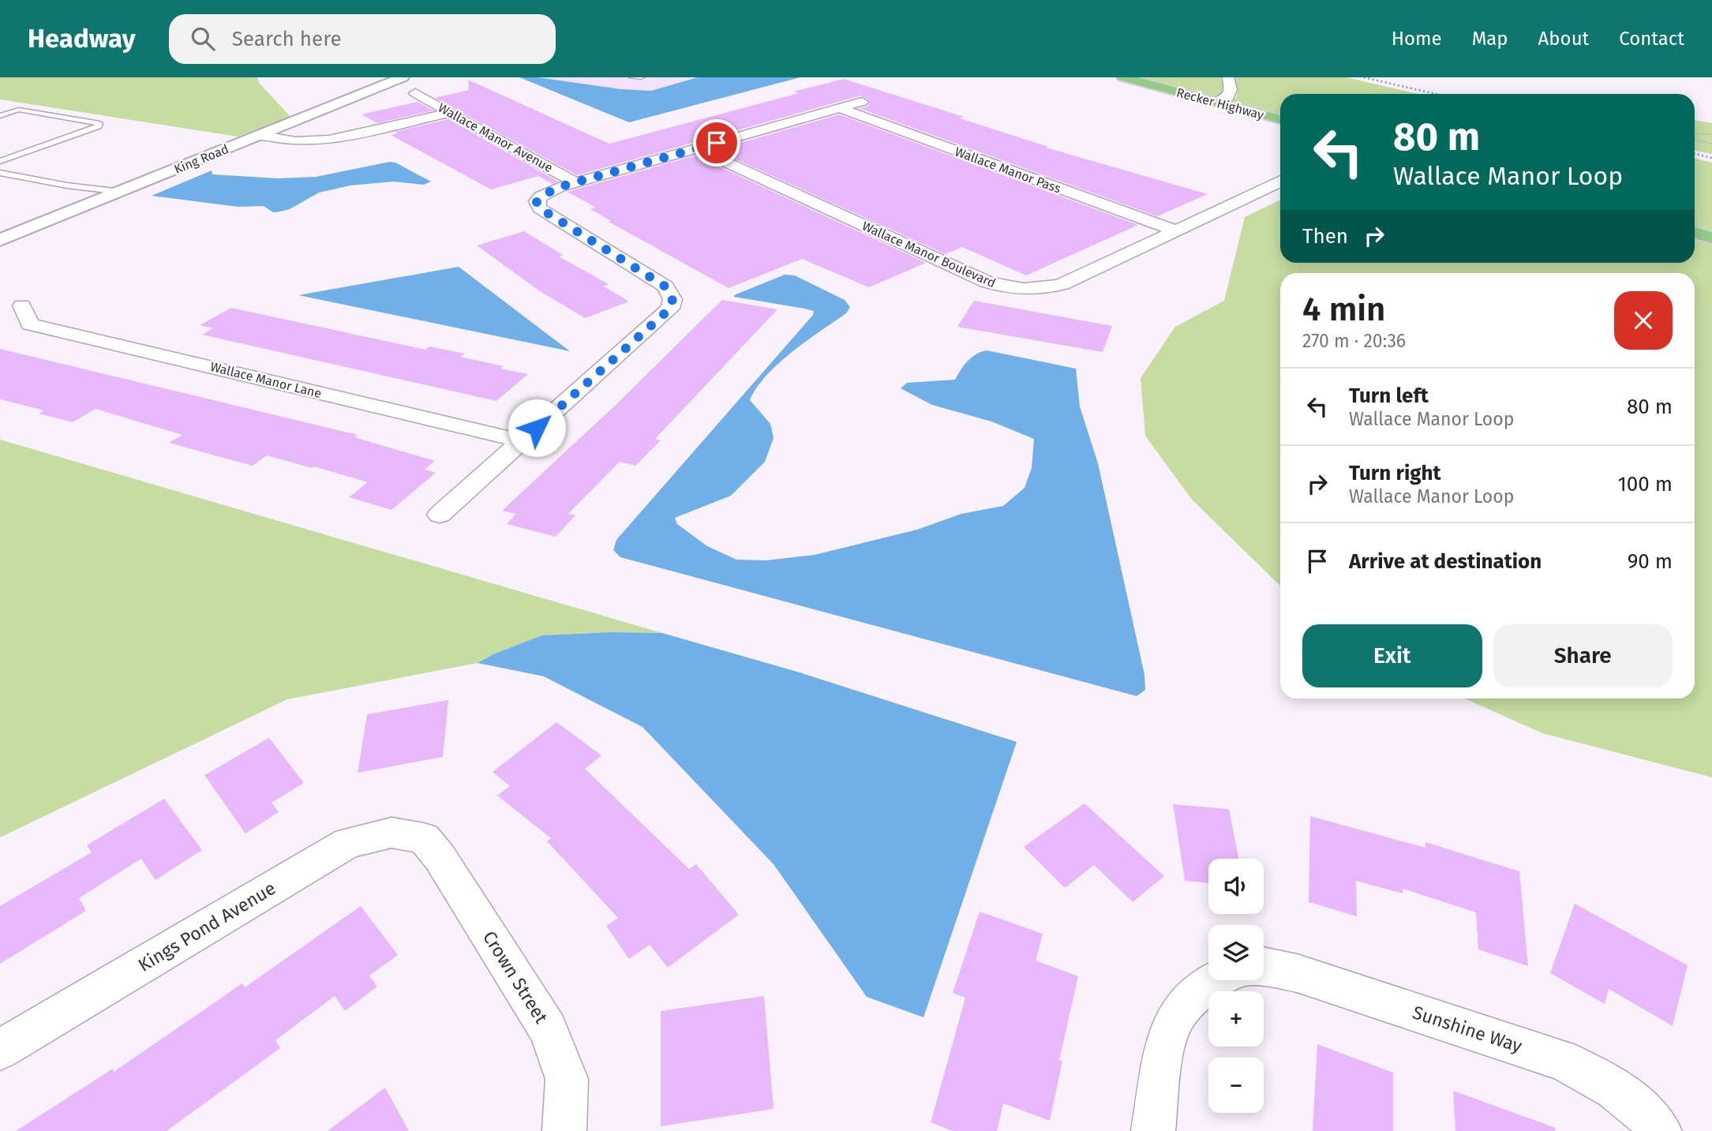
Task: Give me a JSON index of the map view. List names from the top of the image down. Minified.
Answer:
{"streets":{"main road":["Recker Highway"],"street":["Wallace Manor Avenue","King Road","Wallace Manor Pass","Wallace Manor Boulevard","Wallace Manor Lane","Kings Pond Avenue","Crown Street","Sunshine Way"]},"crossings":[["Wallace Manor Pass","Wallace Manor Boulevard"],["Kings Pond Avenue","Crown Street"]],"page":{"header":"Headway","search":"Search here","nav":["Home","Map","About","Contact"],"turn":["80 m","Wallace Manor Loop"],"then":"Then","heading":["4 min","270 m · 20:36"],"list":[{"name":"Turn left","note":"Wallace Manor Loop","value":"80 m"},{"name":"Turn right","note":"Wallace Manor Loop","value":"100 m"},{"name":"Arrive at destination","value":"90 m"}],"buttons":["Exit","Share"],"map_buttons":["+","−"]}}
